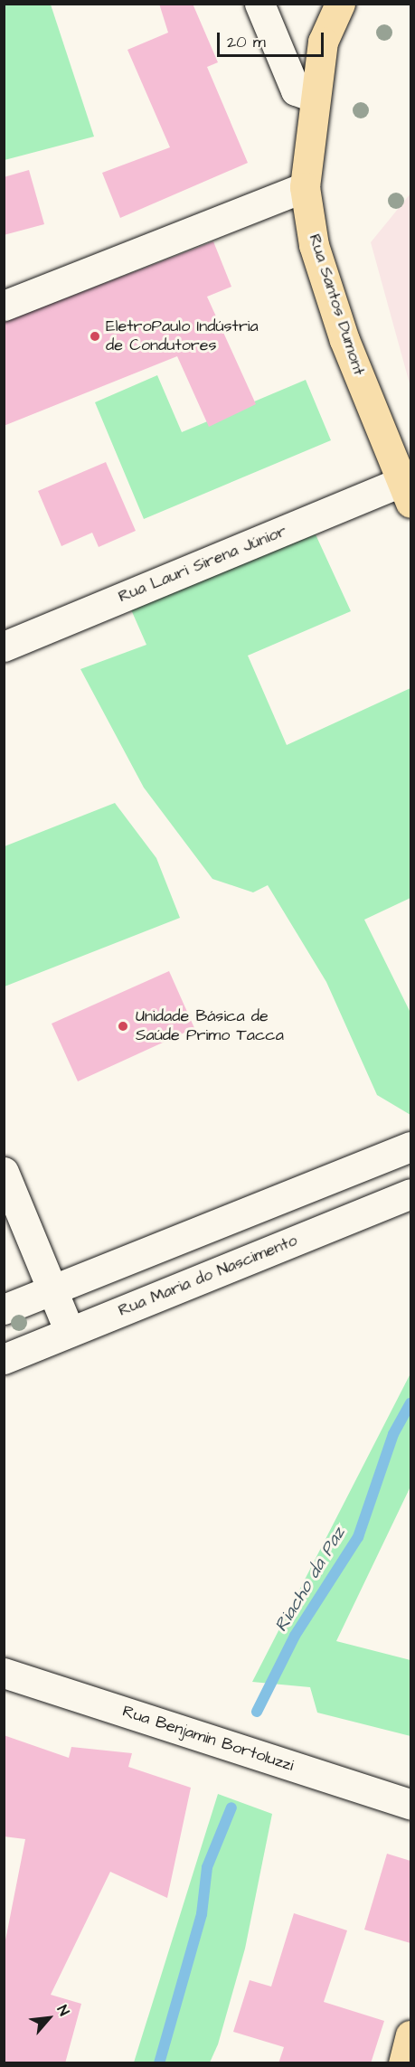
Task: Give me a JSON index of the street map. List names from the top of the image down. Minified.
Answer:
{"streets":{"main road":["Rua Santos Dumont"],"street":["Rua Lauri Sirena Júnior","Rua Maria do Nascimento","Rua Benjamin Bortoluzzi"]},"crossings":[["Rua Santos Dumont","Rua Lauri Sirena Júnior"]],"water":["Riacho da Paz"],"places":["EletroPaulo Indústria de Condutores","Unidade Básica de Saúde Primo Tacca"],"scale_bar":"20 m","north":"top right"}
